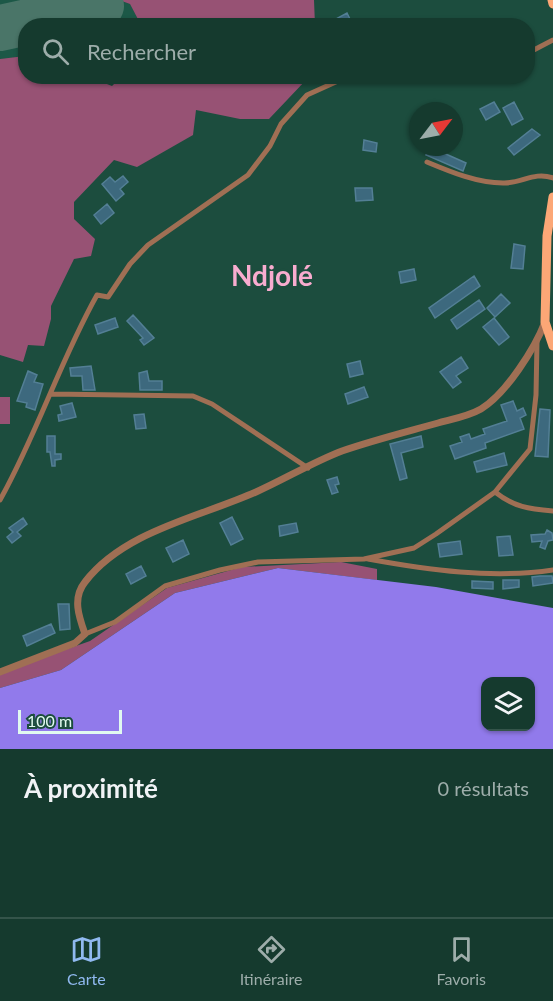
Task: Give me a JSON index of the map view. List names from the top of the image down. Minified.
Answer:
{"districts":["Ndjolé"],"scale_bar":"100 m","north":"top right","page":{"search":"Rechercher","scale":"100 m","heading":["À proximité","0 résultats"],"nav":["Carte","Itinéraire","Favoris"]}}
